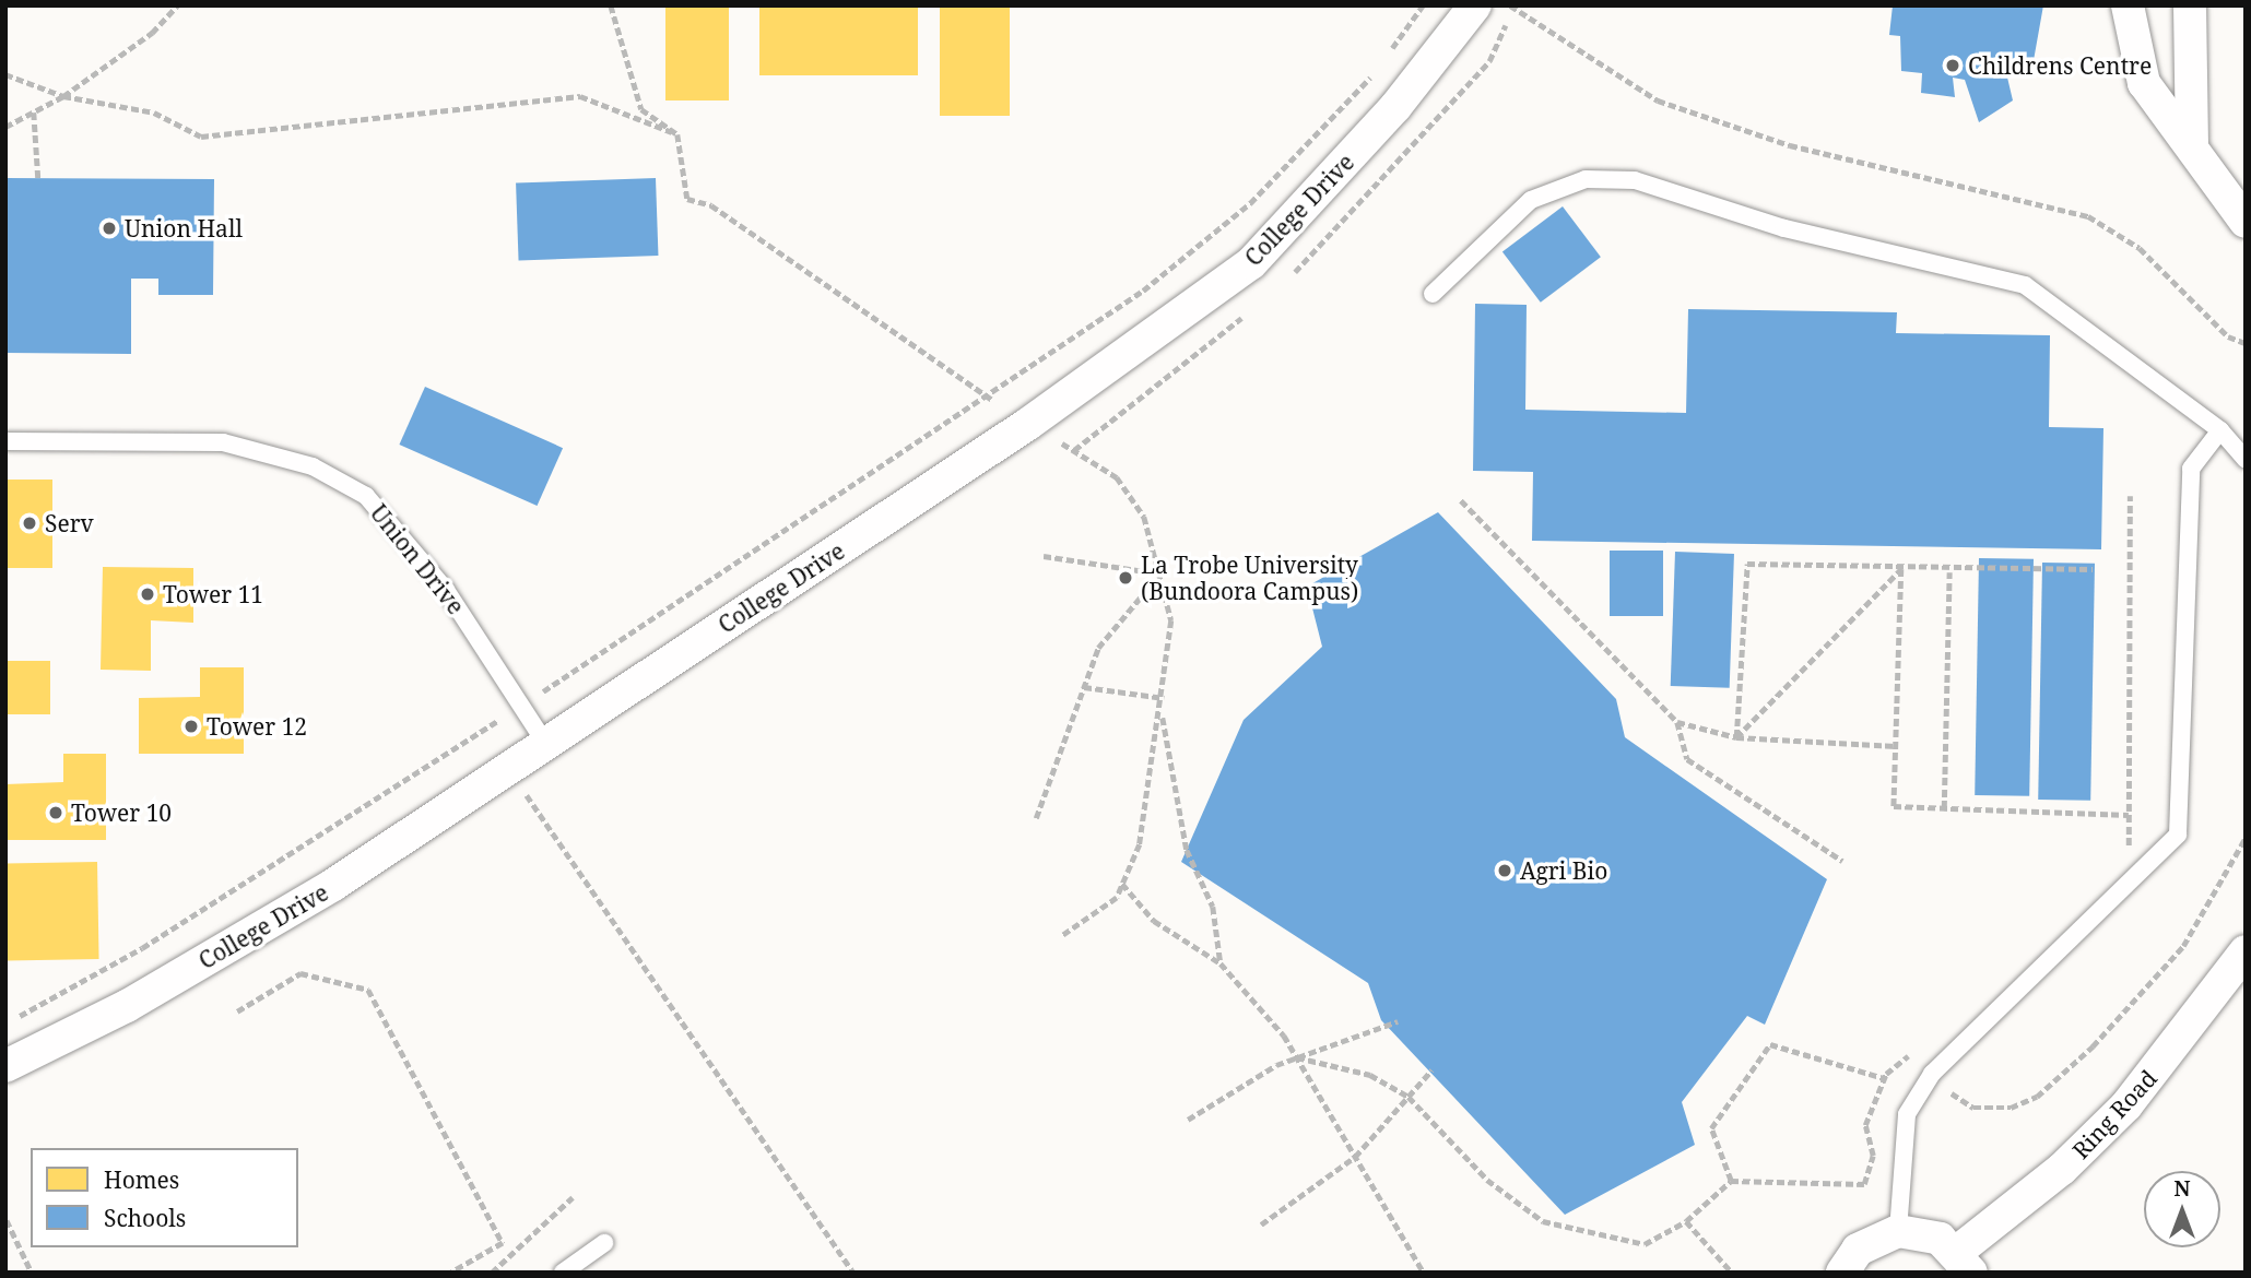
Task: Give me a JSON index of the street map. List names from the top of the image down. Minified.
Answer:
{"streets":{"street":["College Drive","Ring Road"],"lane":["Union Drive"]},"crossings":[["College Drive","Union Drive"]],"places":["Childrens Centre","Union Hall","Serv","La Trobe University (Bundoora Campus)","Tower 11","Tower 12","Tower 10","Agri Bio"],"legend":["Homes","Schools"],"north":"top"}
